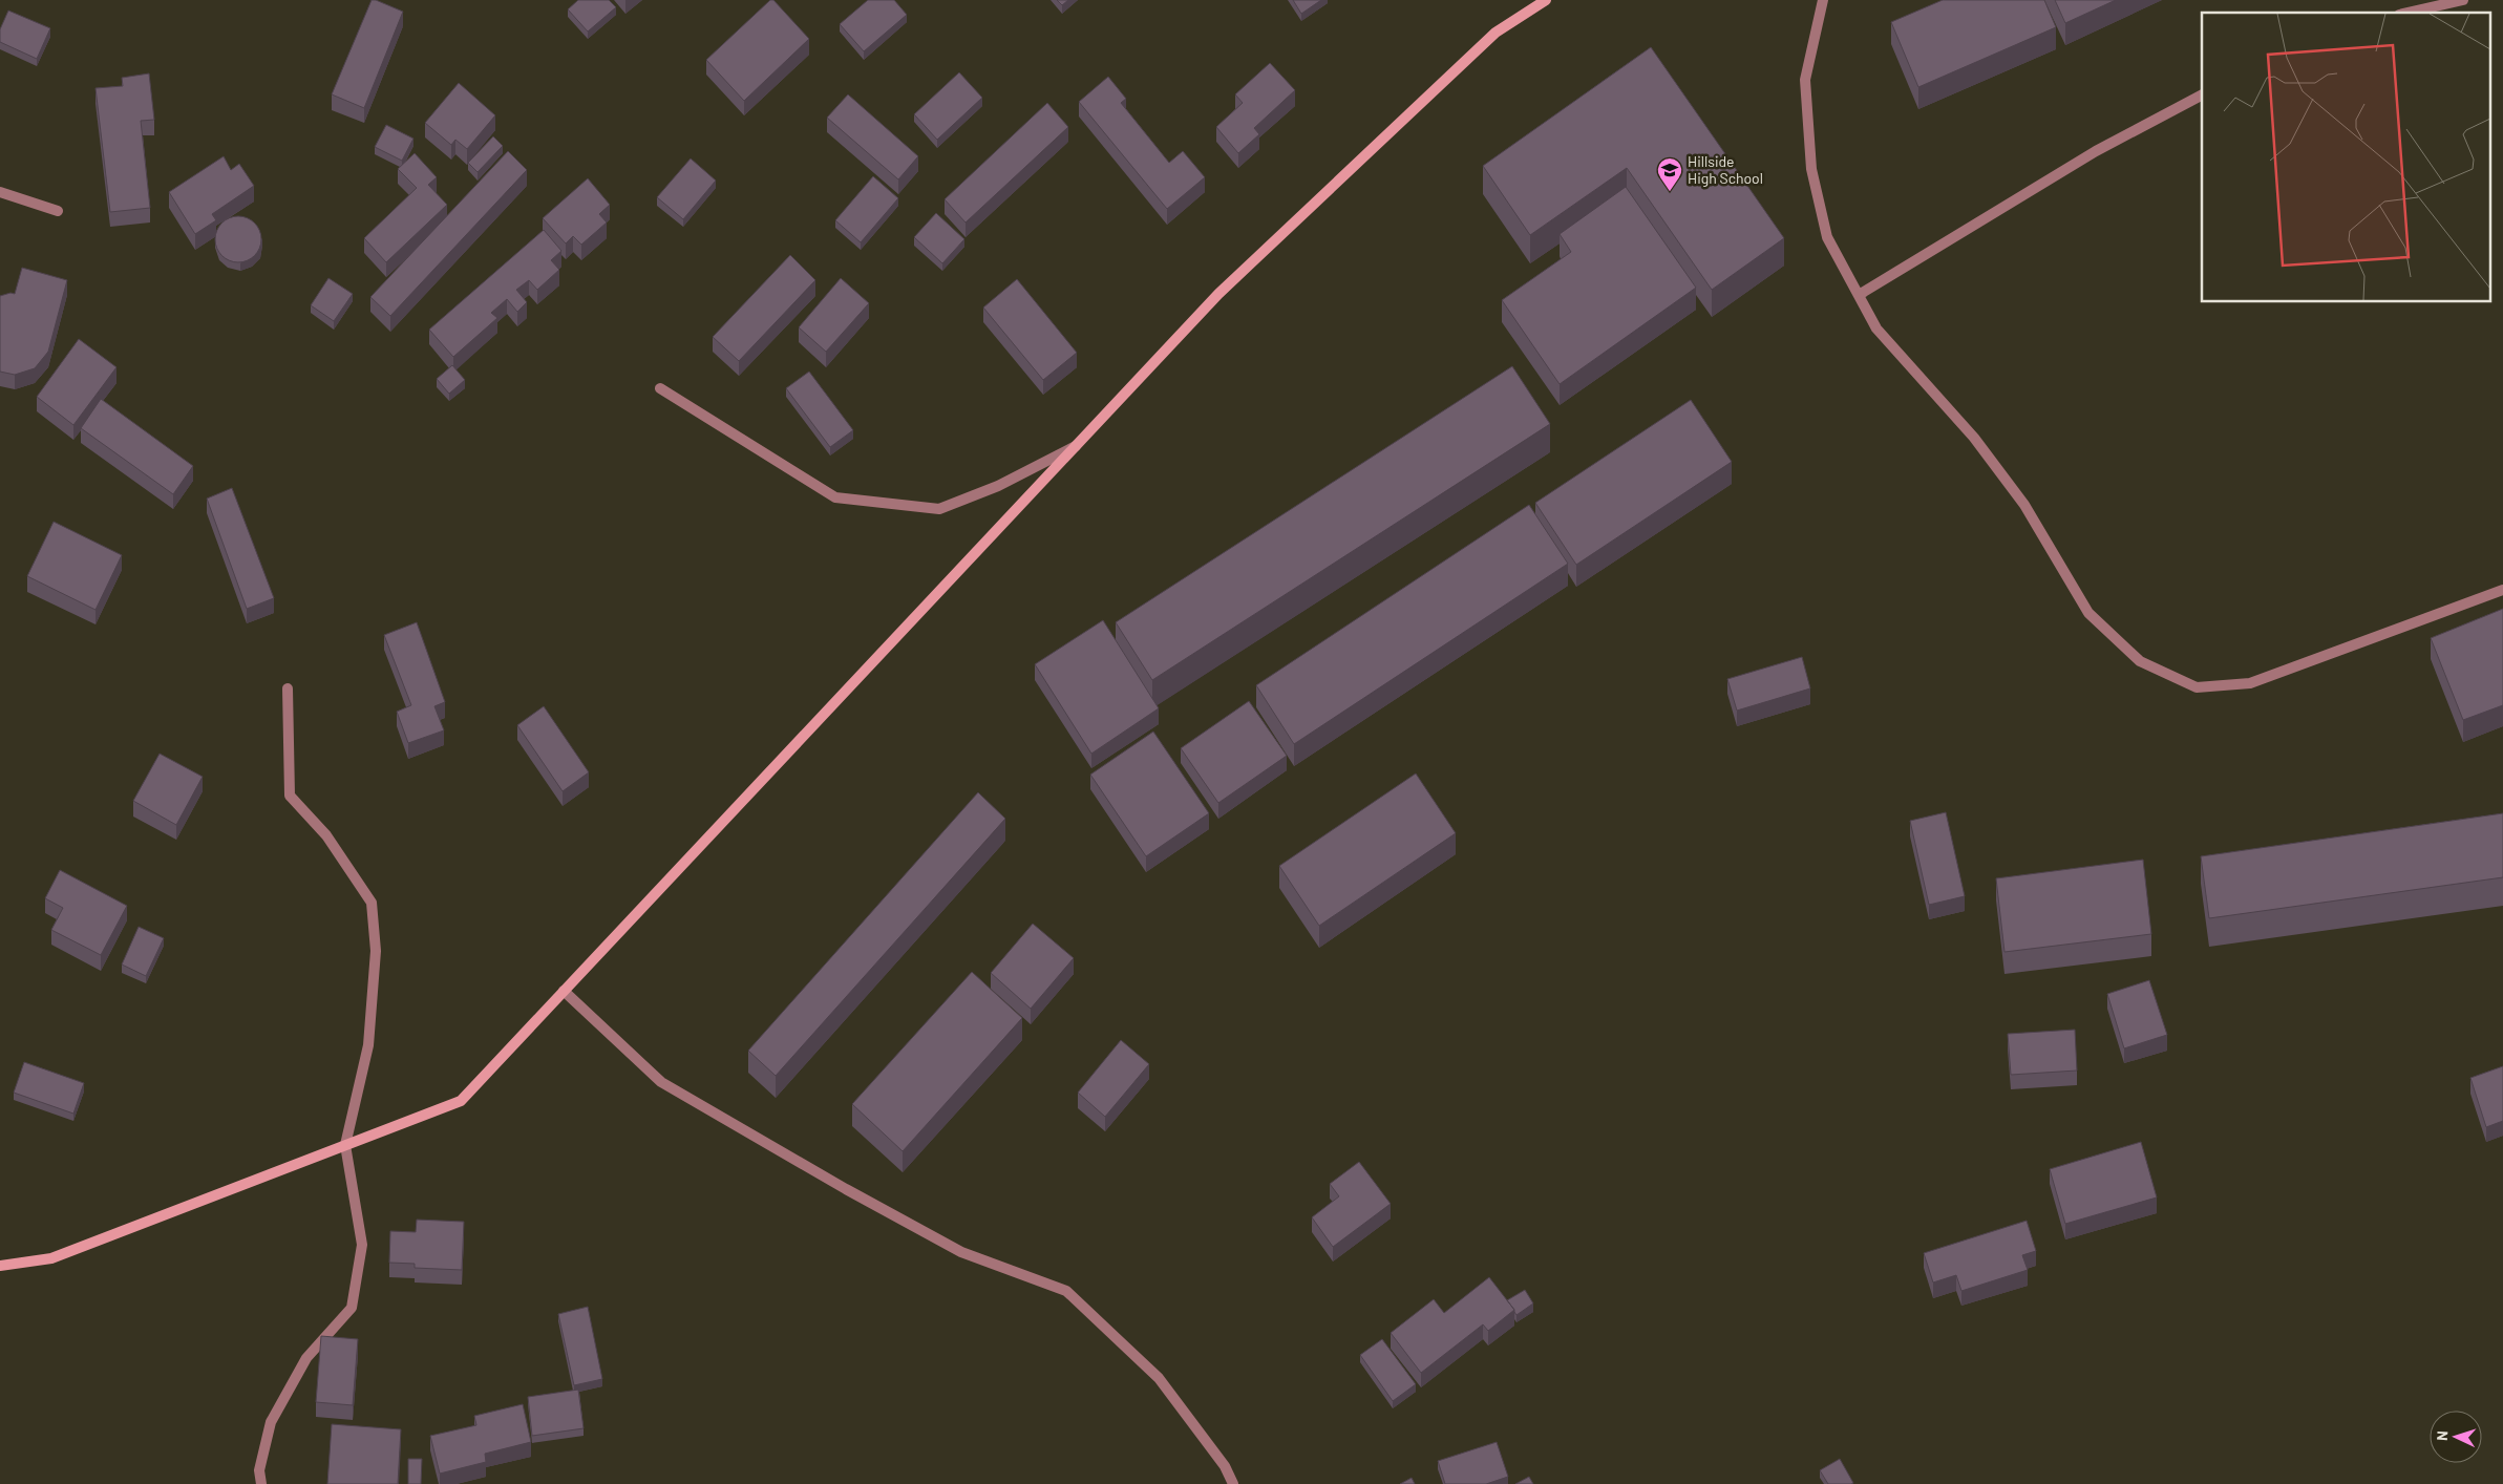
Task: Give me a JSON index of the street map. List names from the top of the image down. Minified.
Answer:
{"places":{"school or university":["Hillside High School"]},"north":"left"}
